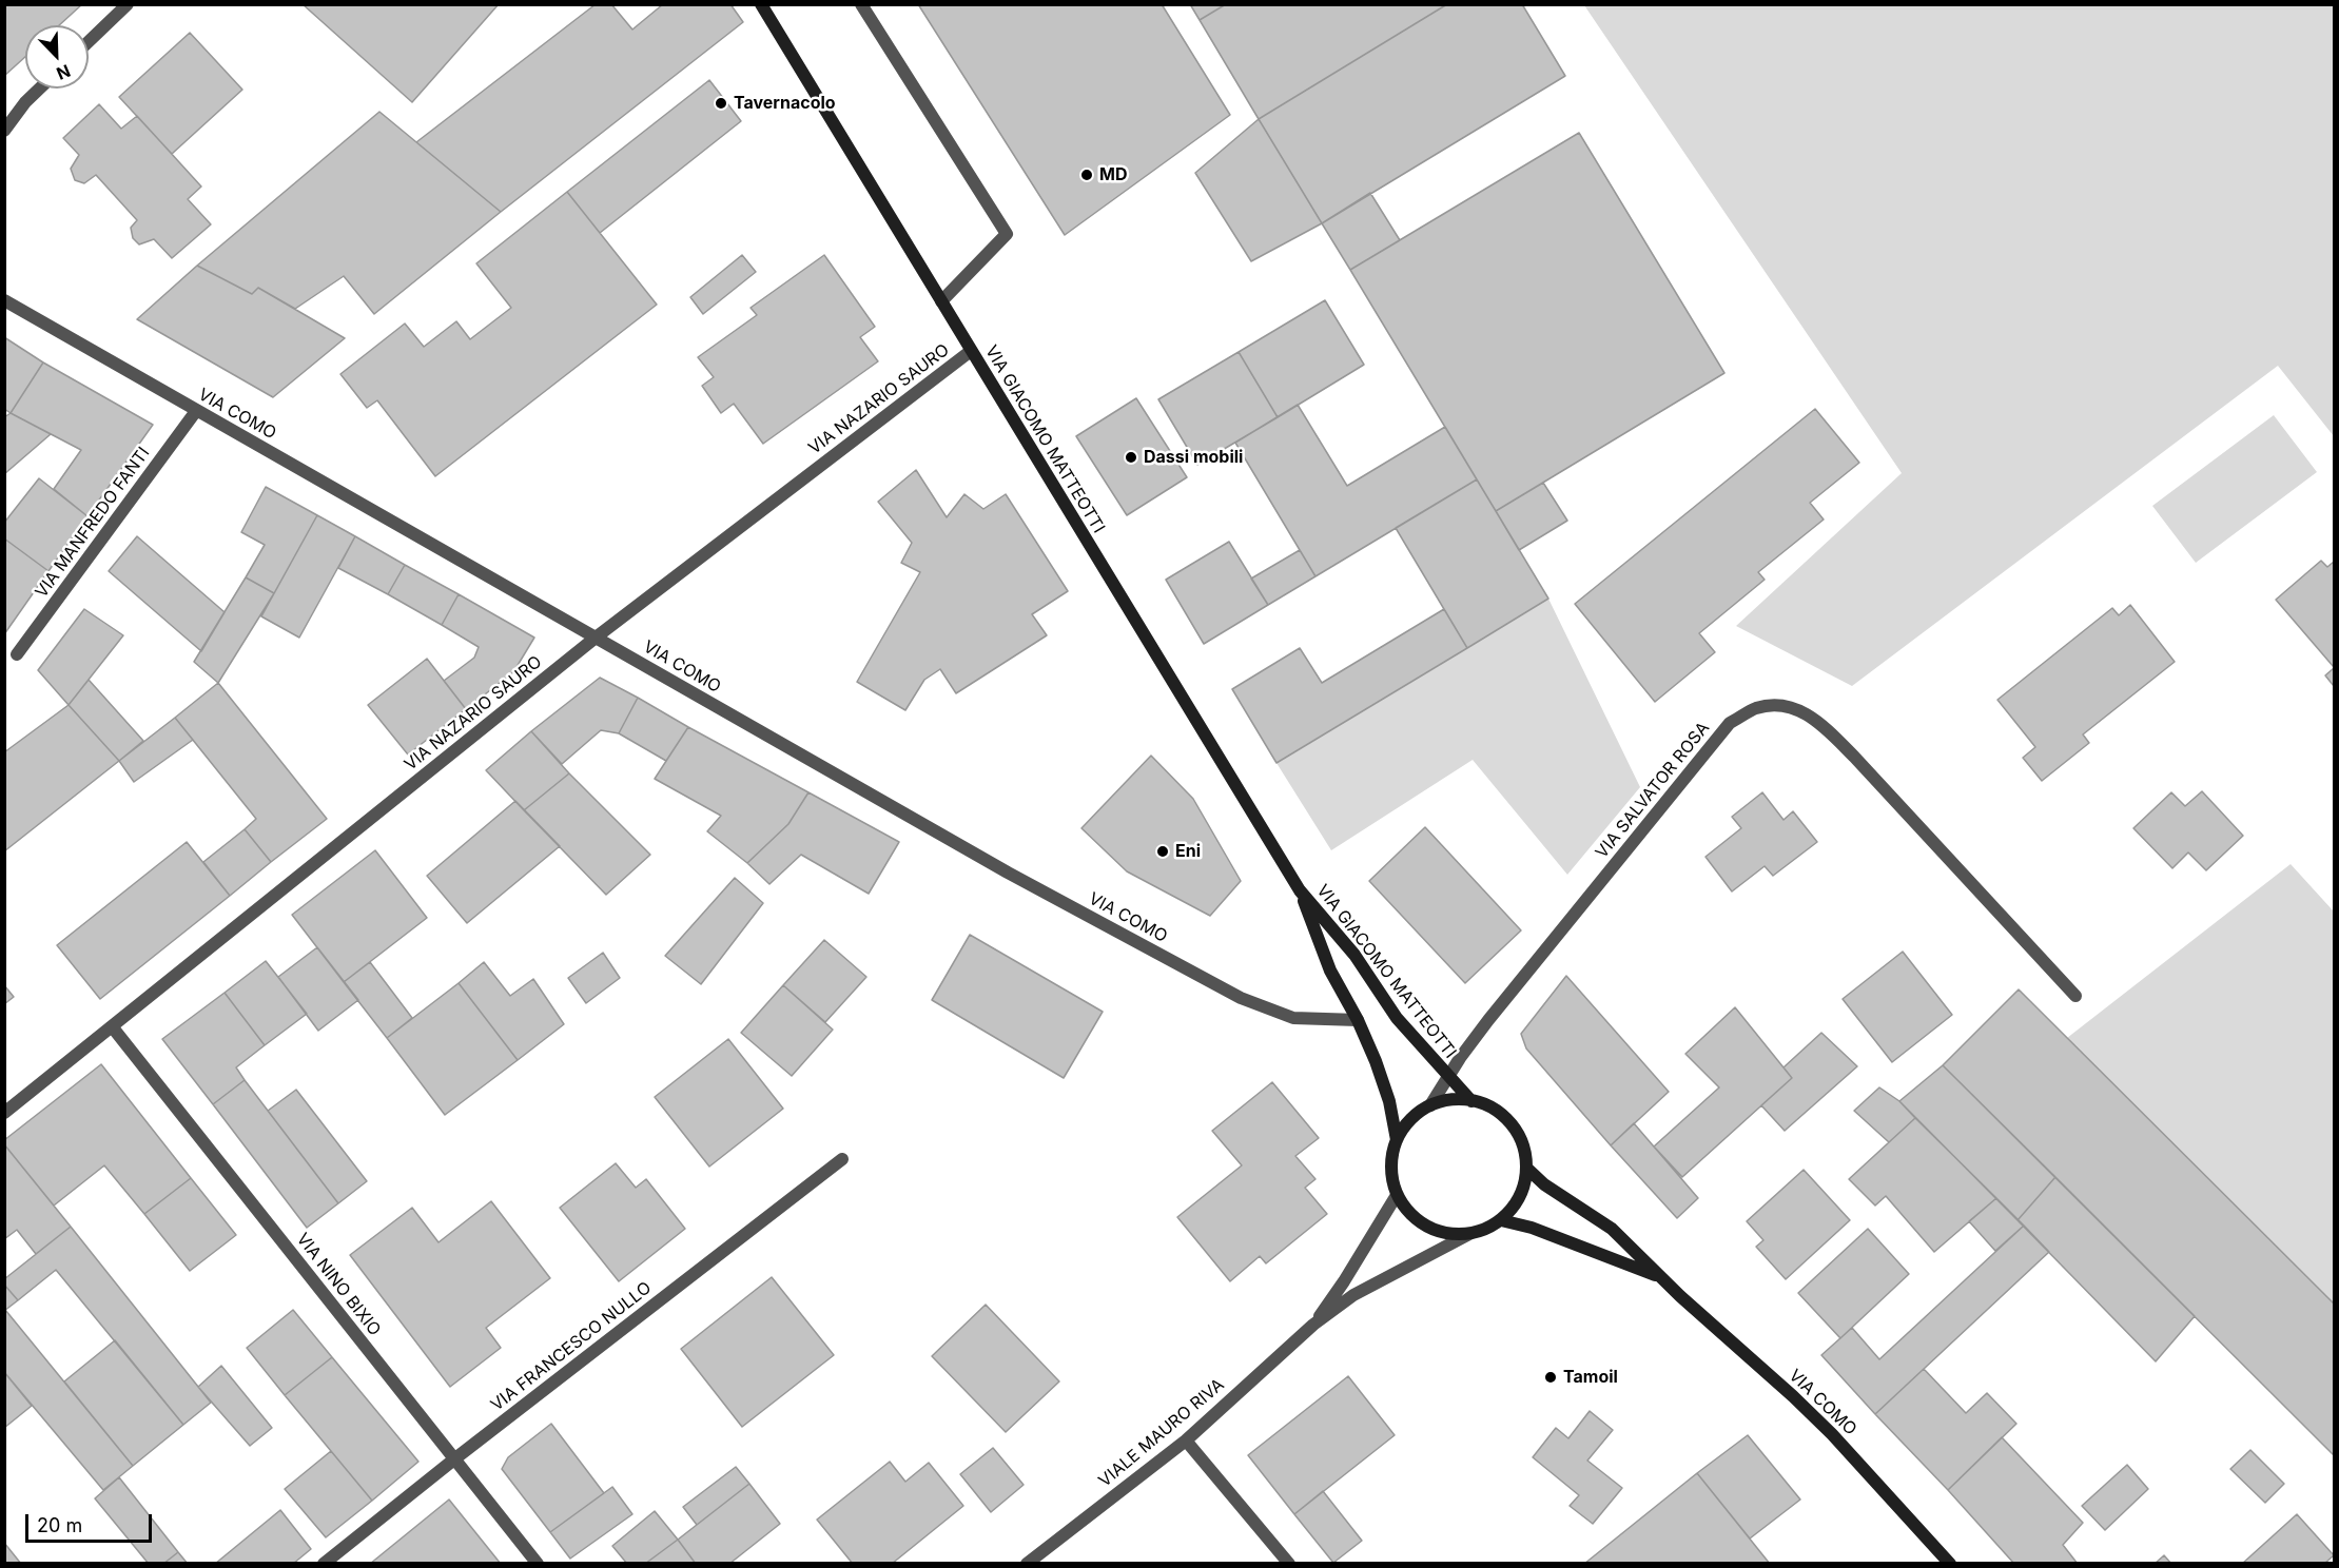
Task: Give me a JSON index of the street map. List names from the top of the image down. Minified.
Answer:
{"streets":{"street":["VIA NAZARIO SAURO","VIA COMO","VIA GIACOMO MATTEOTTI","VIA MANFREDO FANTI","VIA SALVATOR ROSA","VIA NINO BIXIO","VIA FRANCESCO NULLO","VIALE MAURO RIVA"]},"crossings":[["VIA NAZARIO SAURO","VIA COMO"],["VIA NAZARIO SAURO","VIA GIACOMO MATTEOTTI"],["VIA NAZARIO SAURO","VIA NINO BIXIO"],["VIA COMO","VIA GIACOMO MATTEOTTI"],["VIA COMO","VIA MANFREDO FANTI"],["VIA COMO","VIA SALVATOR ROSA"],["VIA COMO","VIALE MAURO RIVA"],["VIA GIACOMO MATTEOTTI","VIA SALVATOR ROSA"],["VIA GIACOMO MATTEOTTI","VIALE MAURO RIVA"],["VIA SALVATOR ROSA","VIALE MAURO RIVA"],["VIA NINO BIXIO","VIA FRANCESCO NULLO"]],"places":["Tavernacolo","MD","Dassi mobili","Eni","Tamoil"],"scale_bar":"20 m","north":"bottom right"}
